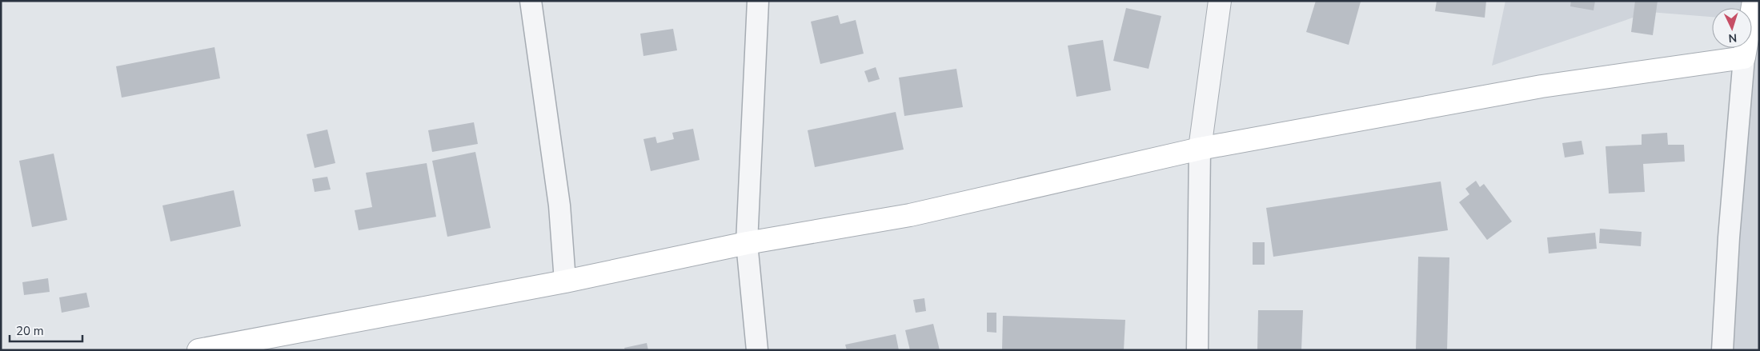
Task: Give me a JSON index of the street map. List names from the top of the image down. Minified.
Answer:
{"scale_bar":"20 m","north":"bottom"}
